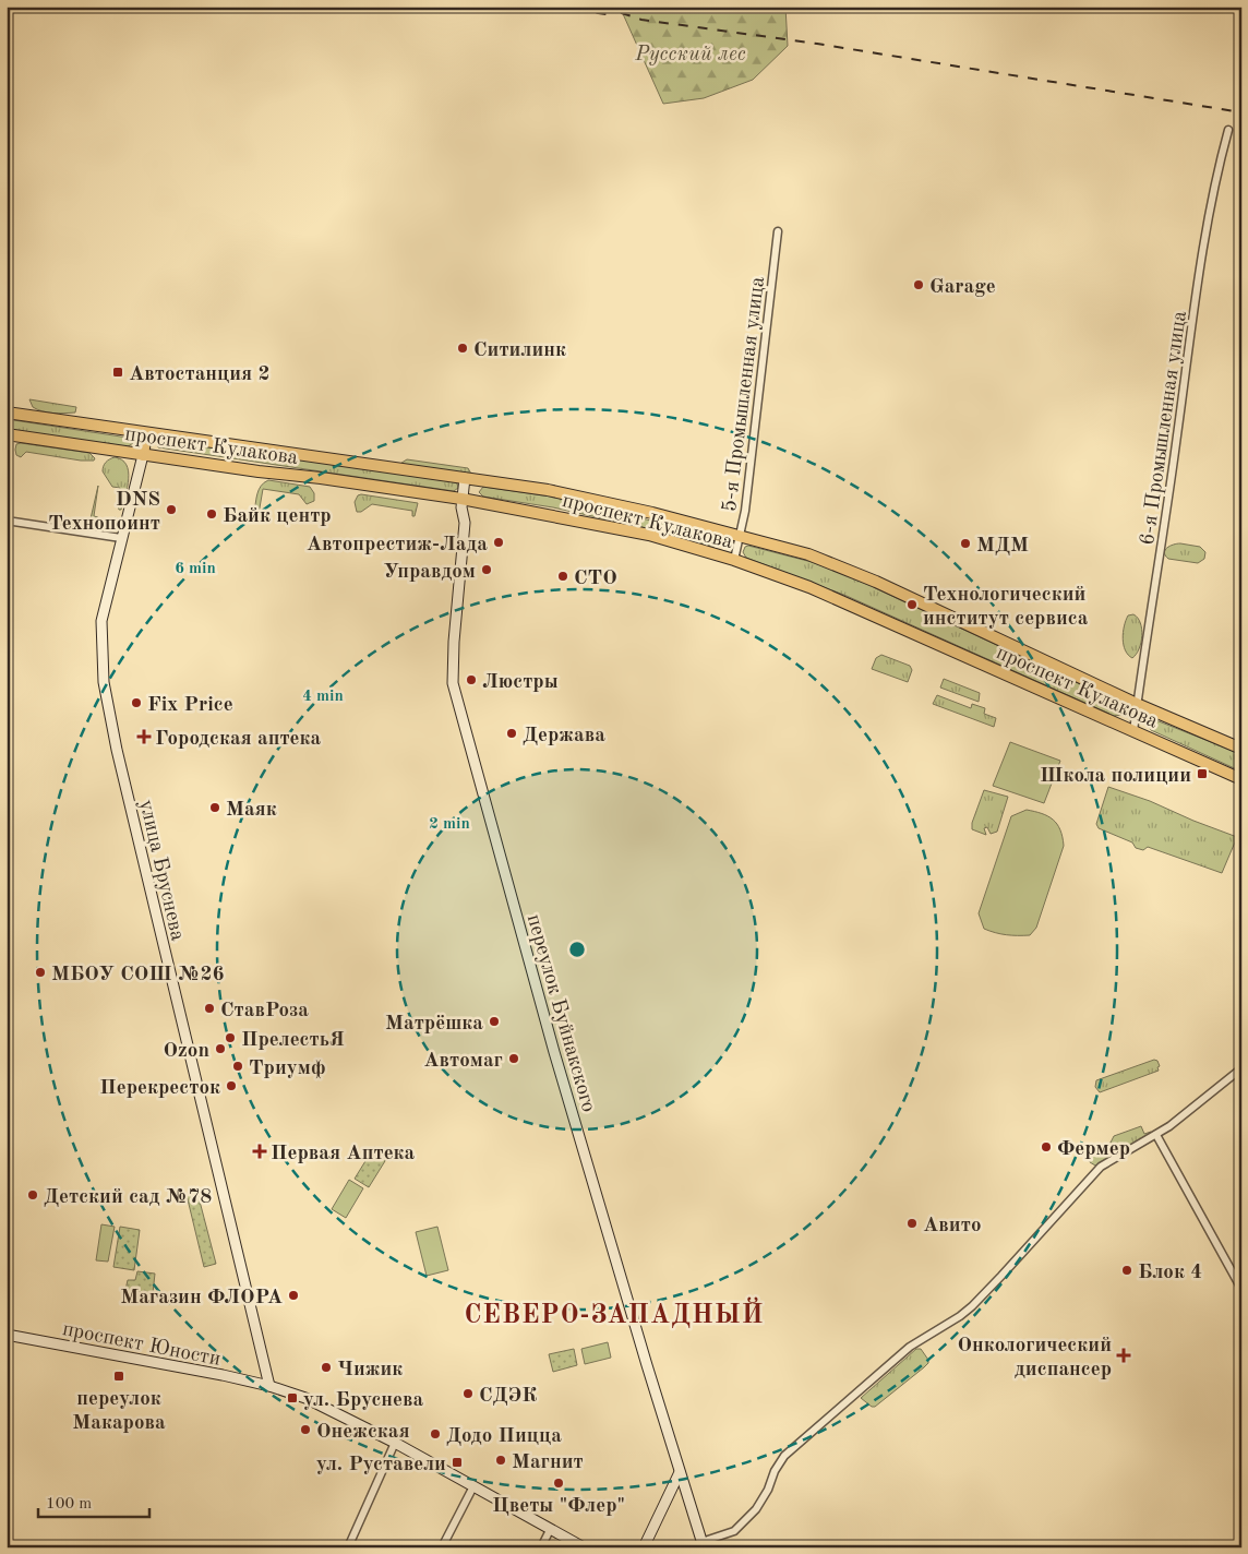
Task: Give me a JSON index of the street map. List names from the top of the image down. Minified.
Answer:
{"streets":{"main road":["проспект Кулакова"],"street":["5-я Промышленная улица","6-я Промышленная улица","улица Бруснева","переулок Буйнакского","проспект Юности"]},"crossings":[["5-я Промышленная улица","проспект Кулакова"],["6-я Промышленная улица","проспект Кулакова"],["проспект Кулакова","улица Бруснева"],["проспект Кулакова","переулок Буйнакского"],["улица Бруснева","проспект Юности"]],"districts":["СЕВЕРО-ЗАПАДНЫЙ"],"parks":["Русский лес"],"places":{"other":["Garage","Ситилинк","DNS Технопоинт","Байк центр","Автопрестиж-Лада","МДМ","Управдом","СТО","Технологический институт сервиса","Люстры","Fix Price","Держава","Маяк","МБОУ СОШ №26","СтавРоза","Матрёшка","ПрелестьЯ","Ozon","Автомаг","Триумф","Перекресток","Фермер","Детский сад №78","Авито","Блок 4","Магазин ФЛОРА","Чижик","СДЭК","Онежская","Додо Пицца","Магнит","Цветы \"Флер\""],"transit":["Автостанция 2","Школа полиции","переулок Макарова","ул. Бруснева","ул. Руставели"],"health":["Городская аптека","Первая Аптека","Онкологический диспансер"]},"scale_bar":"100 m","rings":["6 min","4 min","2 min"]}
